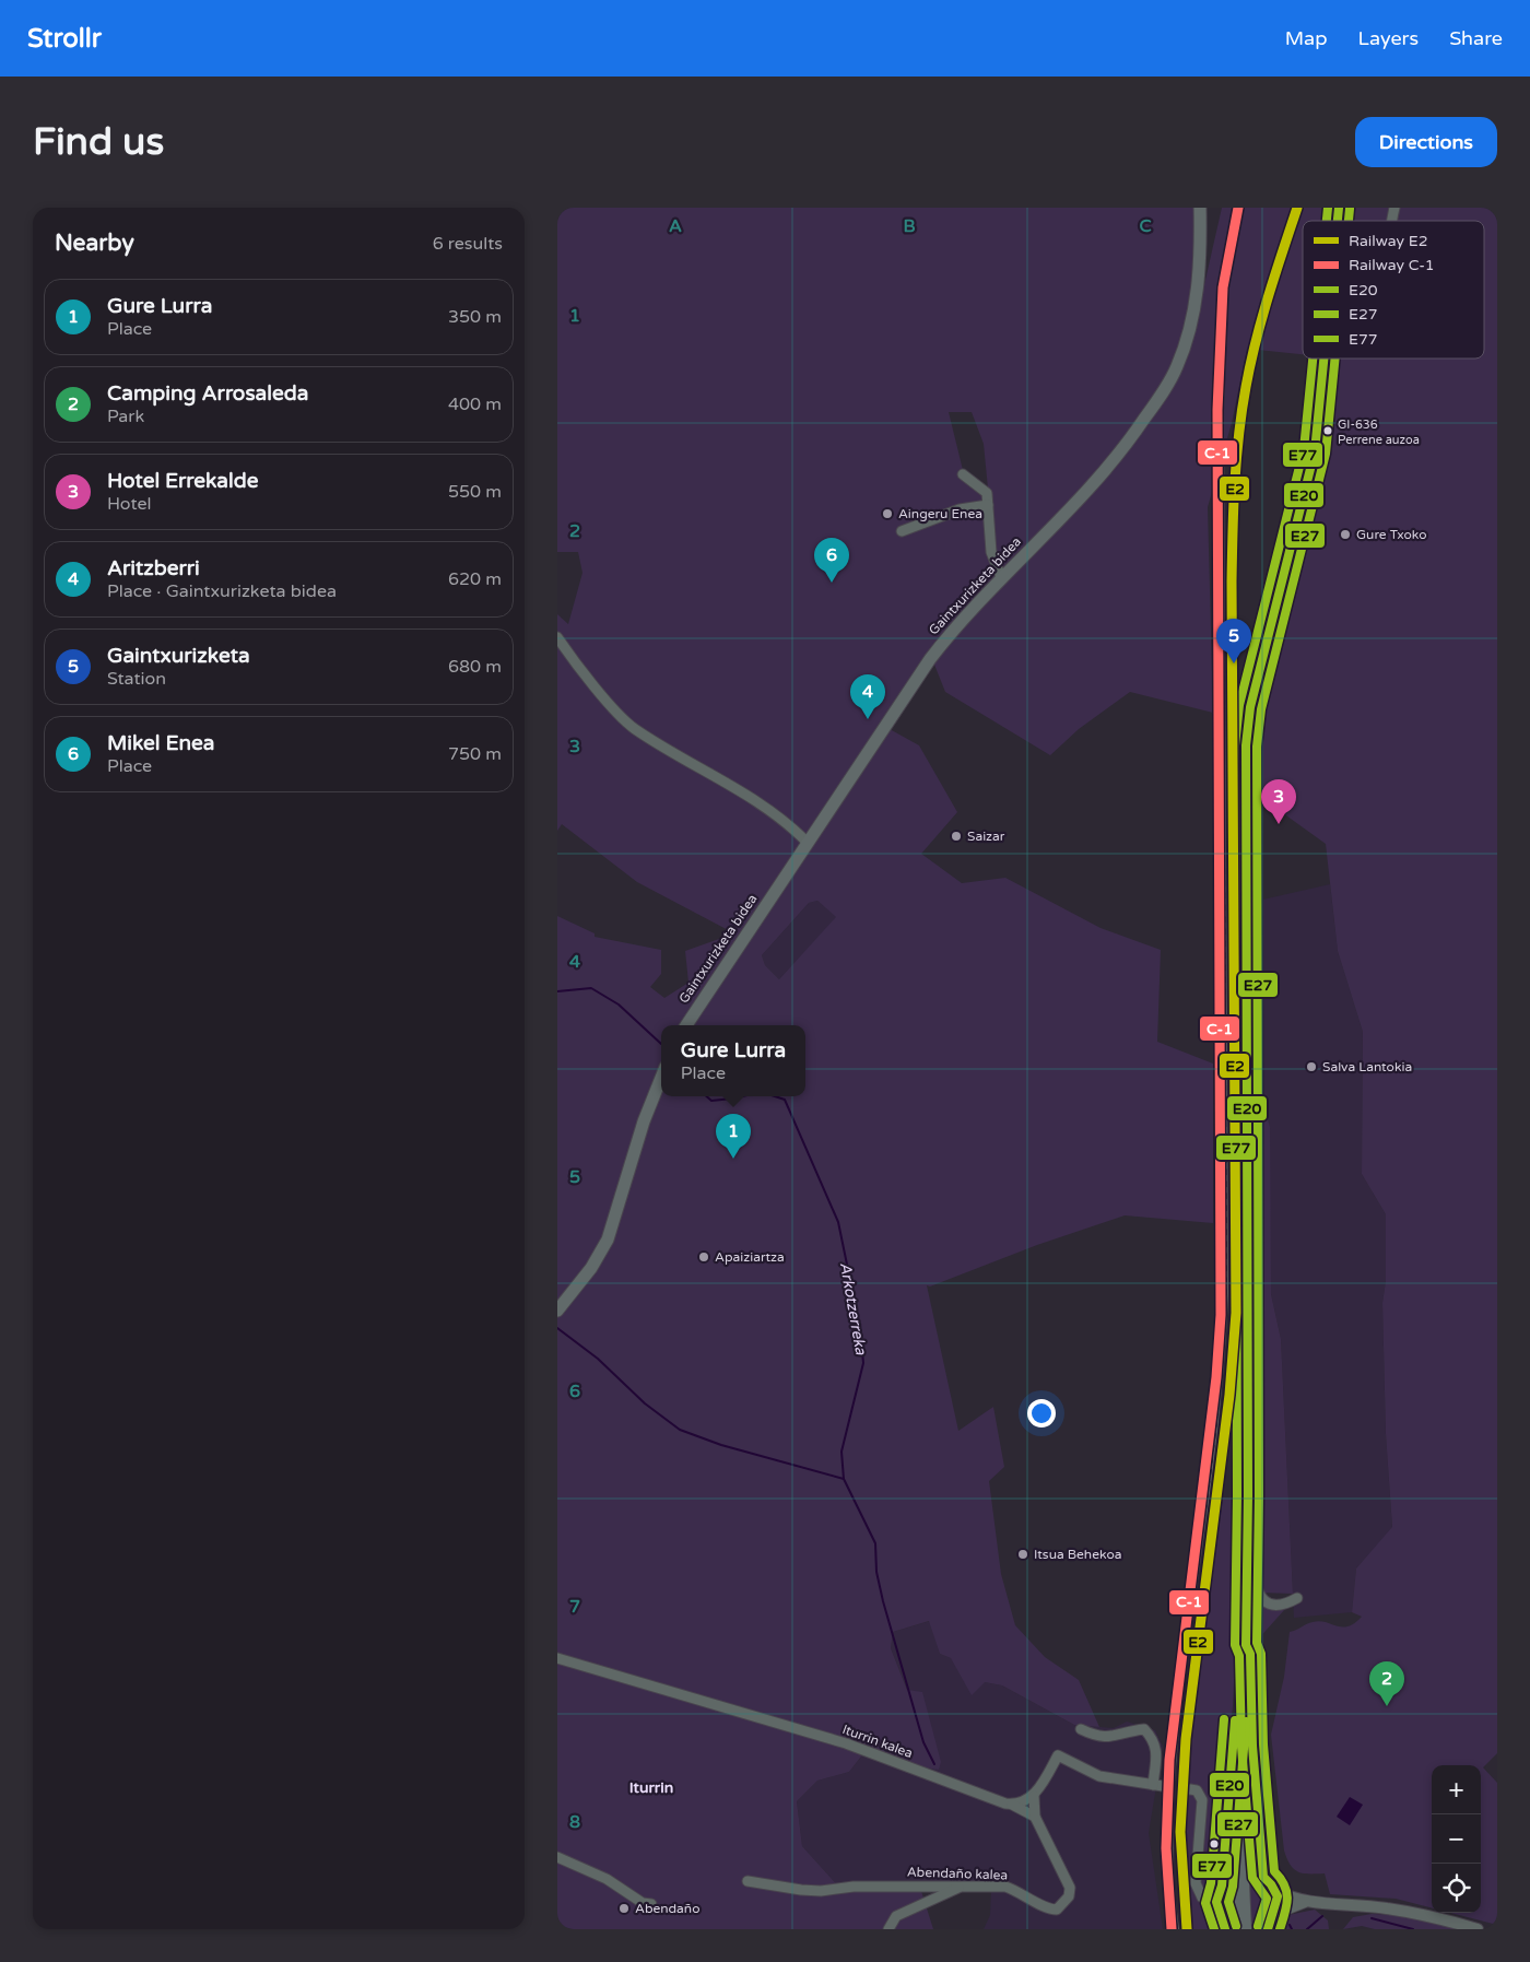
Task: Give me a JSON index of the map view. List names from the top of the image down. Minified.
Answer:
{"streets":{"main road":["Gaintxurizketa bidea"],"street":["Iturrin kalea","Abendaño kalea"]},"crossings":[["Iturrin kalea","Abendaño kalea"]],"districts":["Iturrin"],"water":["Arkotzerreka"],"places":["GI-636 Perrene auzoa","Aingeru Enea","Gure Txoko","Saizar","Salva Lantokia","Apaiziartza","Itsua Behekoa","Abendaño"],"lines":["rail line E2","rail line C-1","transit line E20","transit line E77","transit line E27"],"legend":["Railway E2","Railway C-1","E20","E27","E77"],"page":{"header":"Strollr","nav":["Map","Layers","Share"],"buttons":"Directions","title":"Find us","heading":["Nearby","6 results"],"list":[{"mark":"1","name":"Gure Lurra","note":"Place","value":"350 m"},{"mark":"2","name":"Camping Arrosaleda","note":"Park","value":"400 m"},{"mark":"3","name":"Hotel Errekalde","note":"Hotel","value":"550 m"},{"mark":"4","name":"Aritzberri","note":"Place · Gaintxurizketa bidea","value":"620 m"},{"mark":"5","name":"Gaintxurizketa","note":"Station","value":"680 m"},{"mark":"6","name":"Mikel Enea","note":"Place","value":"750 m"}],"pins":["6","5","4","3","1","2"],"popup":["Gure Lurra","Place"],"map_buttons":["+","−"]},"grid":{"columns":["A","B","C"],"rows":["1","2","3","4","5","6","7","8"]}}
